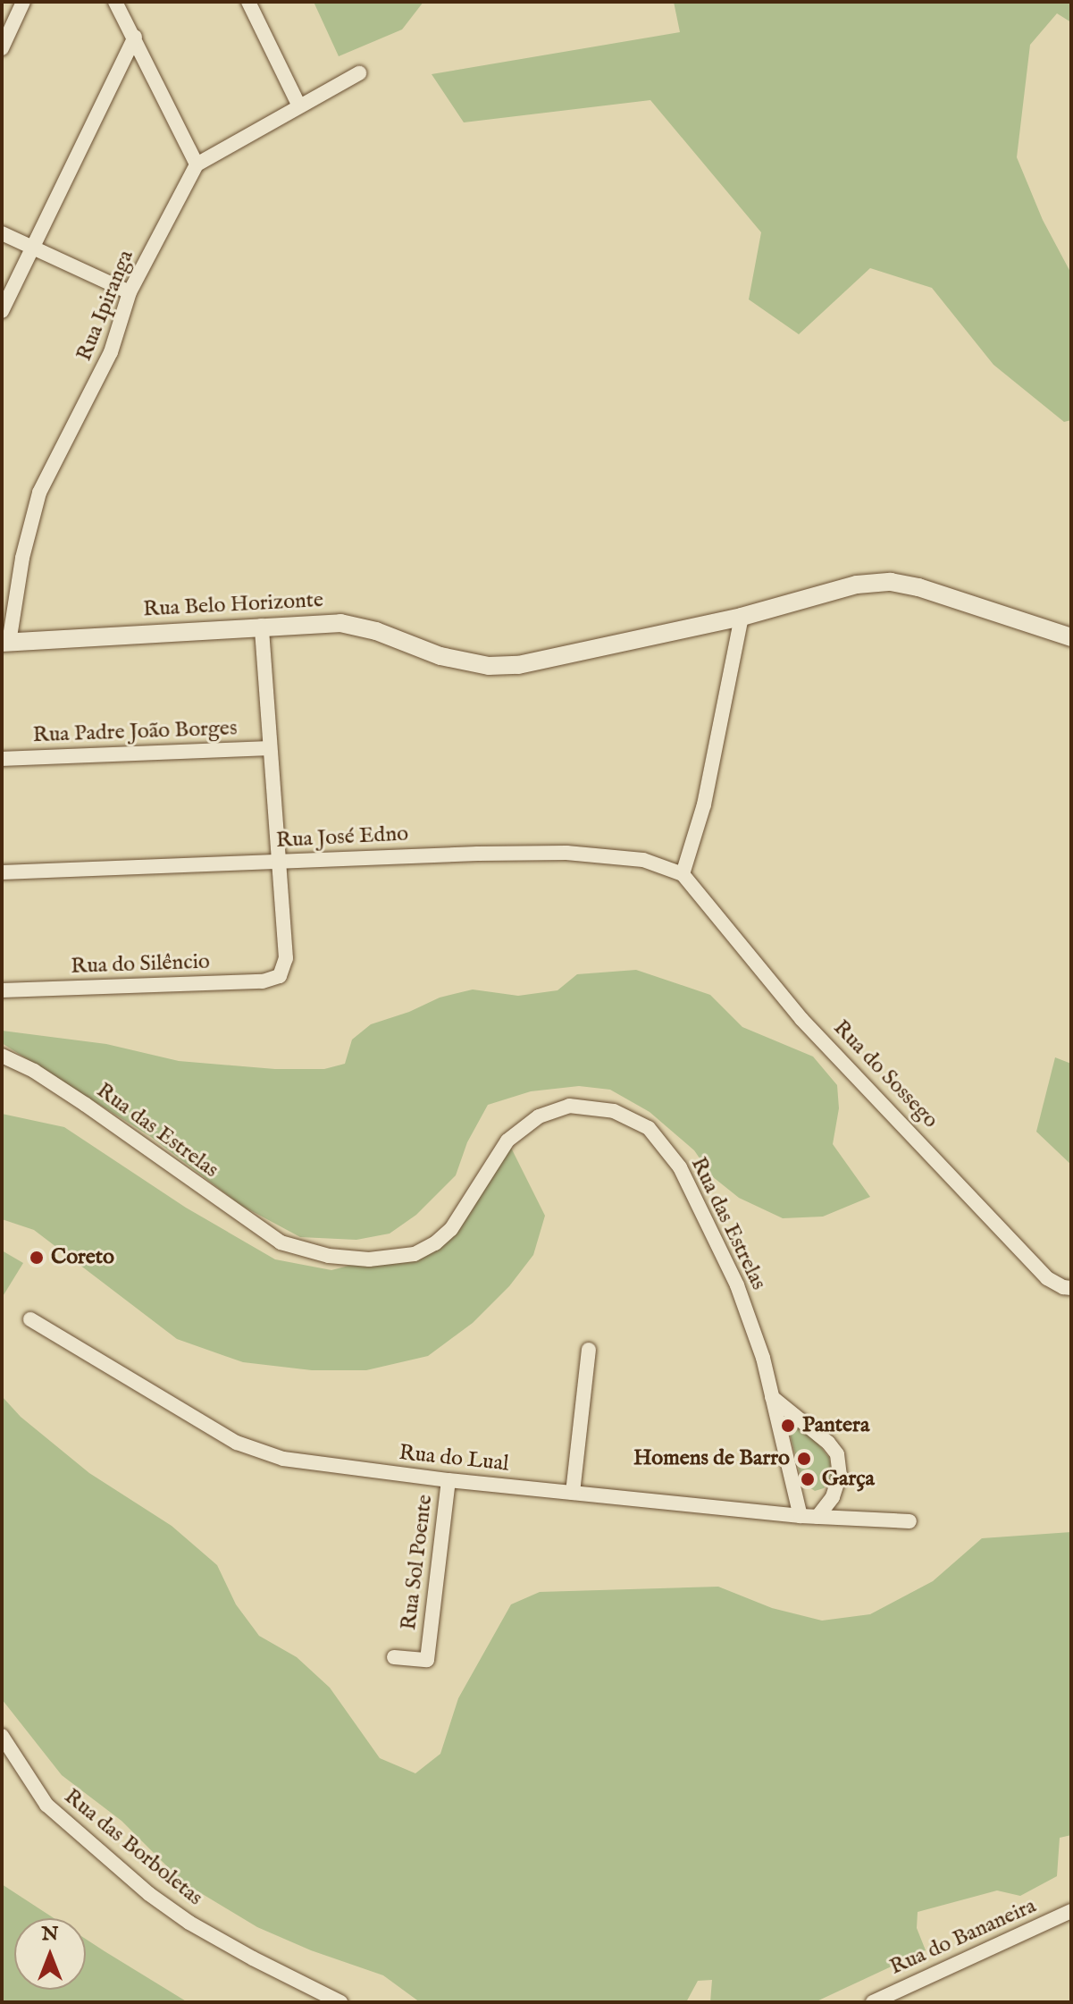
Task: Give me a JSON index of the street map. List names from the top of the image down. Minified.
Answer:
{"streets":{"street":["Rua Ipiranga","Rua Belo Horizonte","Rua Padre João Borges","Rua José Edno","Rua do Silêncio","Rua do Sossego","Rua das Estrelas","Rua do Lual","Rua Sol Poente","Rua das Borboletas","Rua do Bananeira"]},"crossings":[["Rua Ipiranga","Rua Belo Horizonte"],["Rua José Edno","Rua do Silêncio"],["Rua José Edno","Rua do Sossego"],["Rua das Estrelas","Rua do Lual"],["Rua do Lual","Rua Sol Poente"]],"places":["Coreto","Pantera","Homens de Barro","Garça"],"north":"top"}
